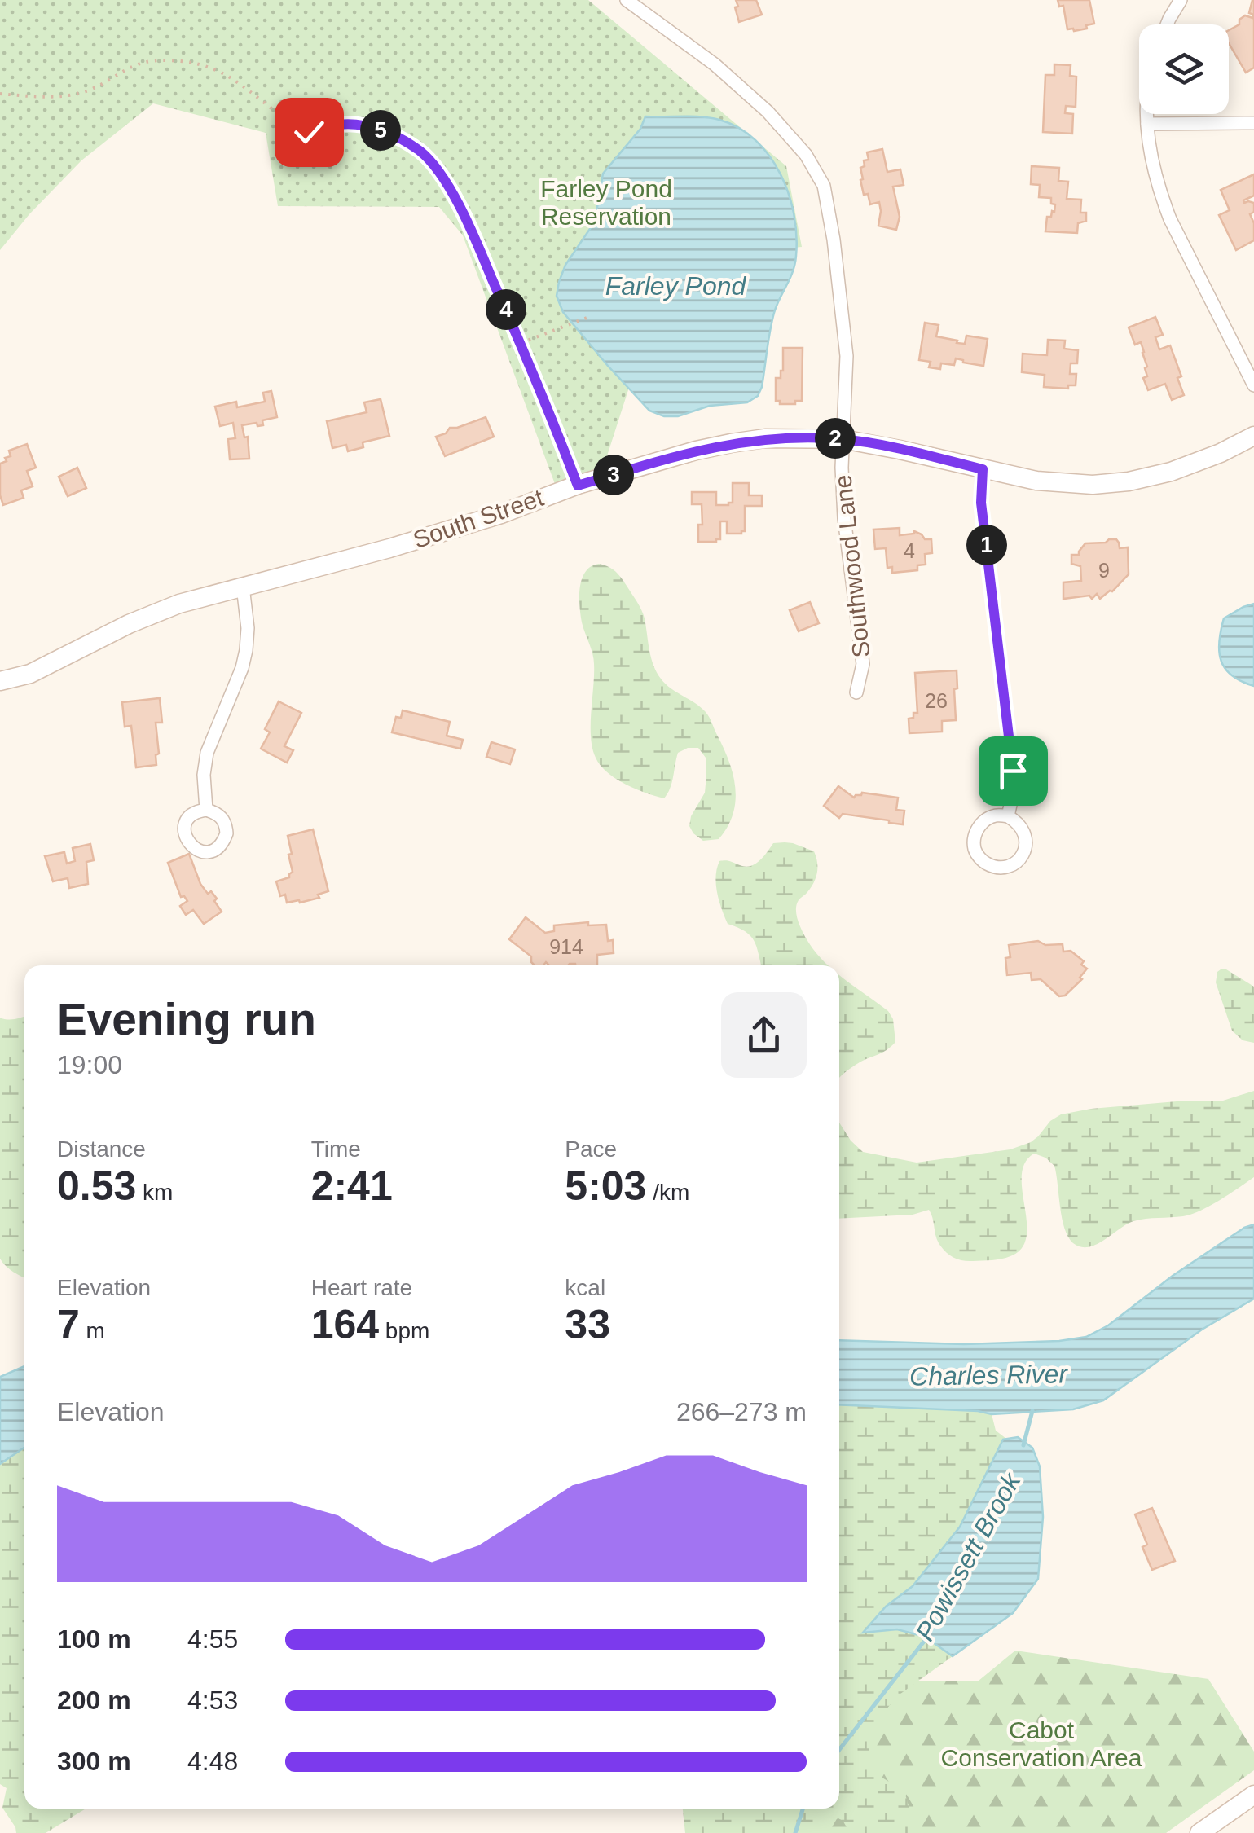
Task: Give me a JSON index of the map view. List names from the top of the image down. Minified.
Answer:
{"streets":{"street":["South Street","Southwood Lane"]},"crossings":[["South Street","Southwood Lane"]],"water":["Farley Pond","Charles River","Powissett Brook"],"parks":["Farley Pond Reservation","Cabot Conservation Area"],"house_numbers":["4","9","26","914"],"page":{"pins":["5","4","2","3","1"],"heading":["Evening run","19:00"],"stats":[["Distance","0.53 km"],["Time","2:41"],["Pace","5:03 /km"],["Elevation","7 m"],["Heart rate","164 bpm"],["kcal","33"]],"chart":["Elevation","266–273 m"],"list":[{"name":"100 m","note":"4:55"},{"name":"200 m","note":"4:53"},{"name":"300 m","note":"4:48"}]}}
